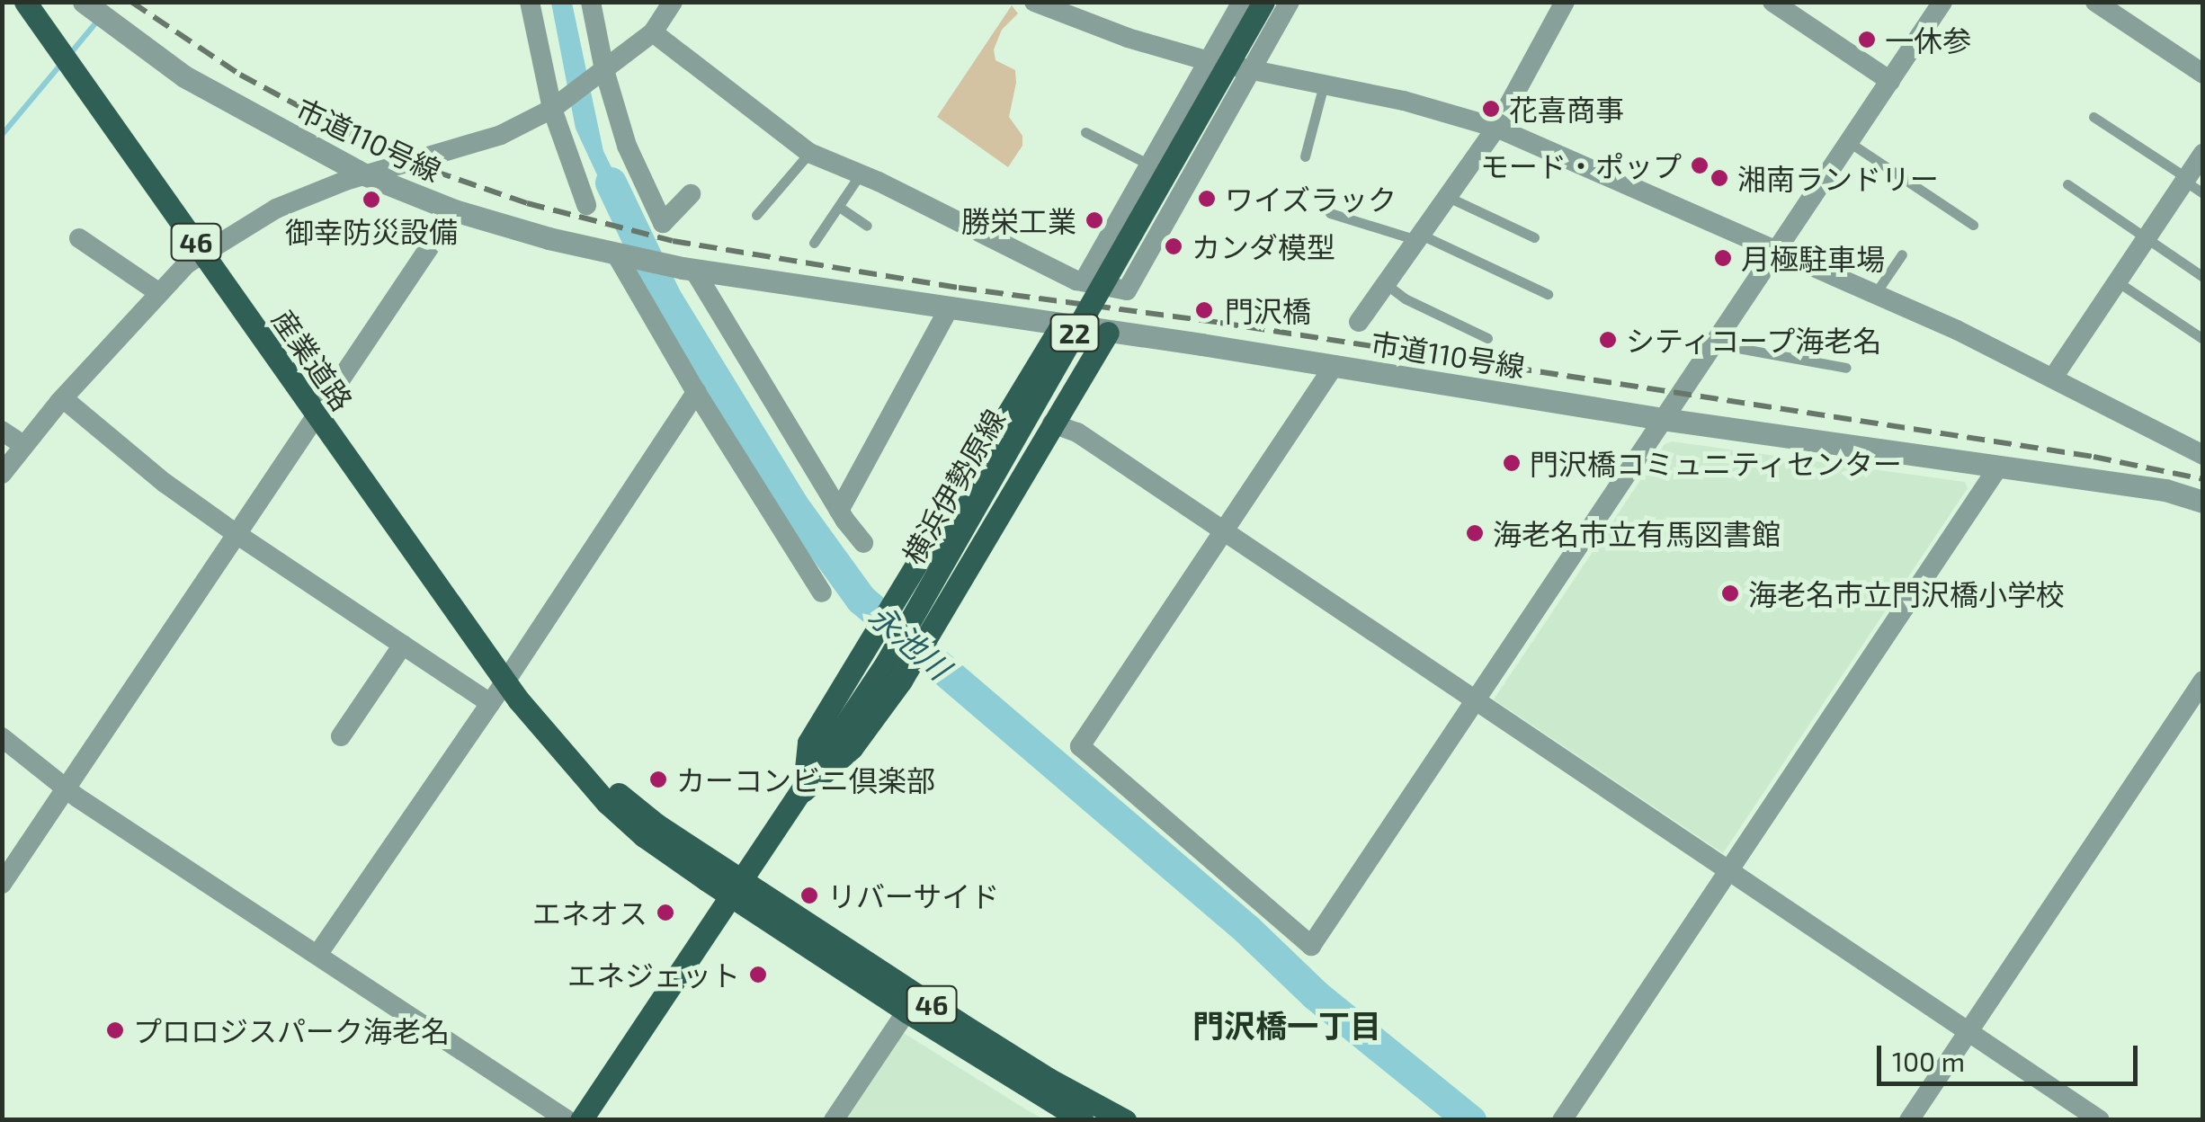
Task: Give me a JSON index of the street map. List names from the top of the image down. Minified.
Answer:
{"streets":{"main road":["46","22","産業道路","横浜伊勢原線"],"street":["市道110号線"]},"crossings":[["46","産業道路"],["46","横浜伊勢原線"],["産業道路","横浜伊勢原線"]],"districts":["門沢橋一丁目"],"water":["永池川"],"places":["一休参","花喜商事","モード・ポップ","湘南ランドリー","ワイズラック","御幸防災設備","勝栄工業","カンダ模型","月極駐車場","門沢橋","シティコープ海老名","門沢橋コミュニティセンター","海老名市立有馬図書館","海老名市立門沢橋小学校","カーコンビニ倶楽部","リバーサイド","エネオス","エネジェット","プロロジスパーク海老名"],"scale_bar":"100 m"}
